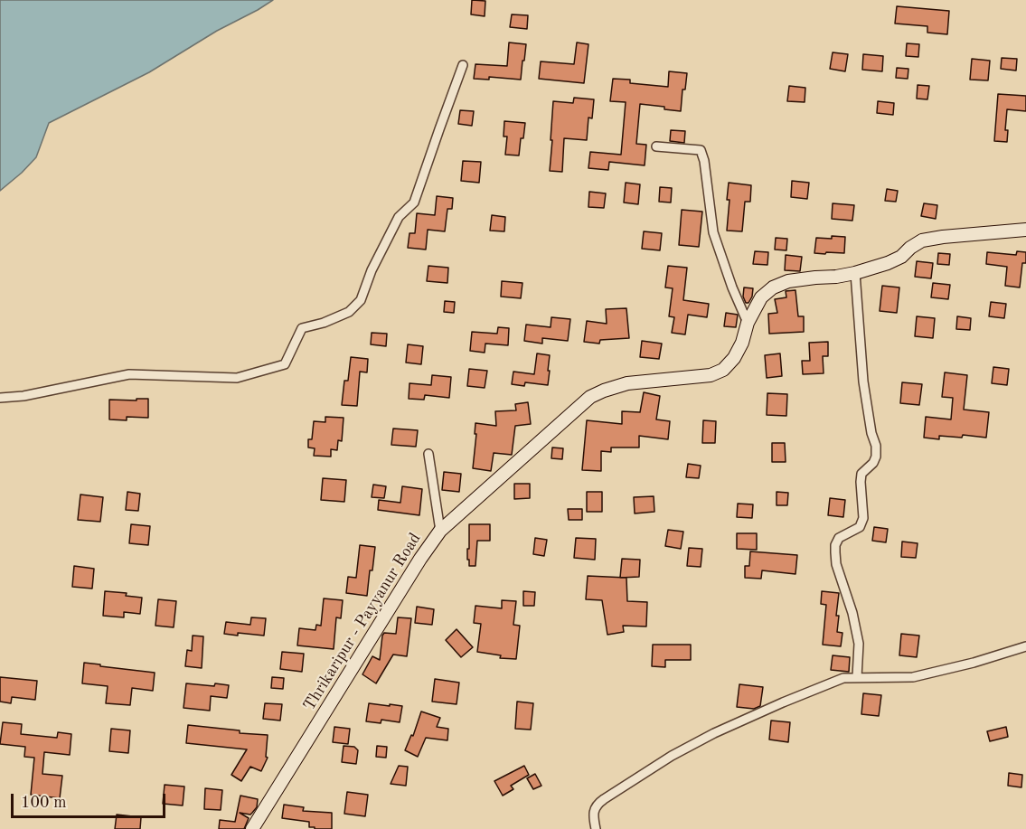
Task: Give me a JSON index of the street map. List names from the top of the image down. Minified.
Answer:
{"streets":{"main road":["Thrikaripur - Payyanur Road"]},"scale_bar":"100 m"}
